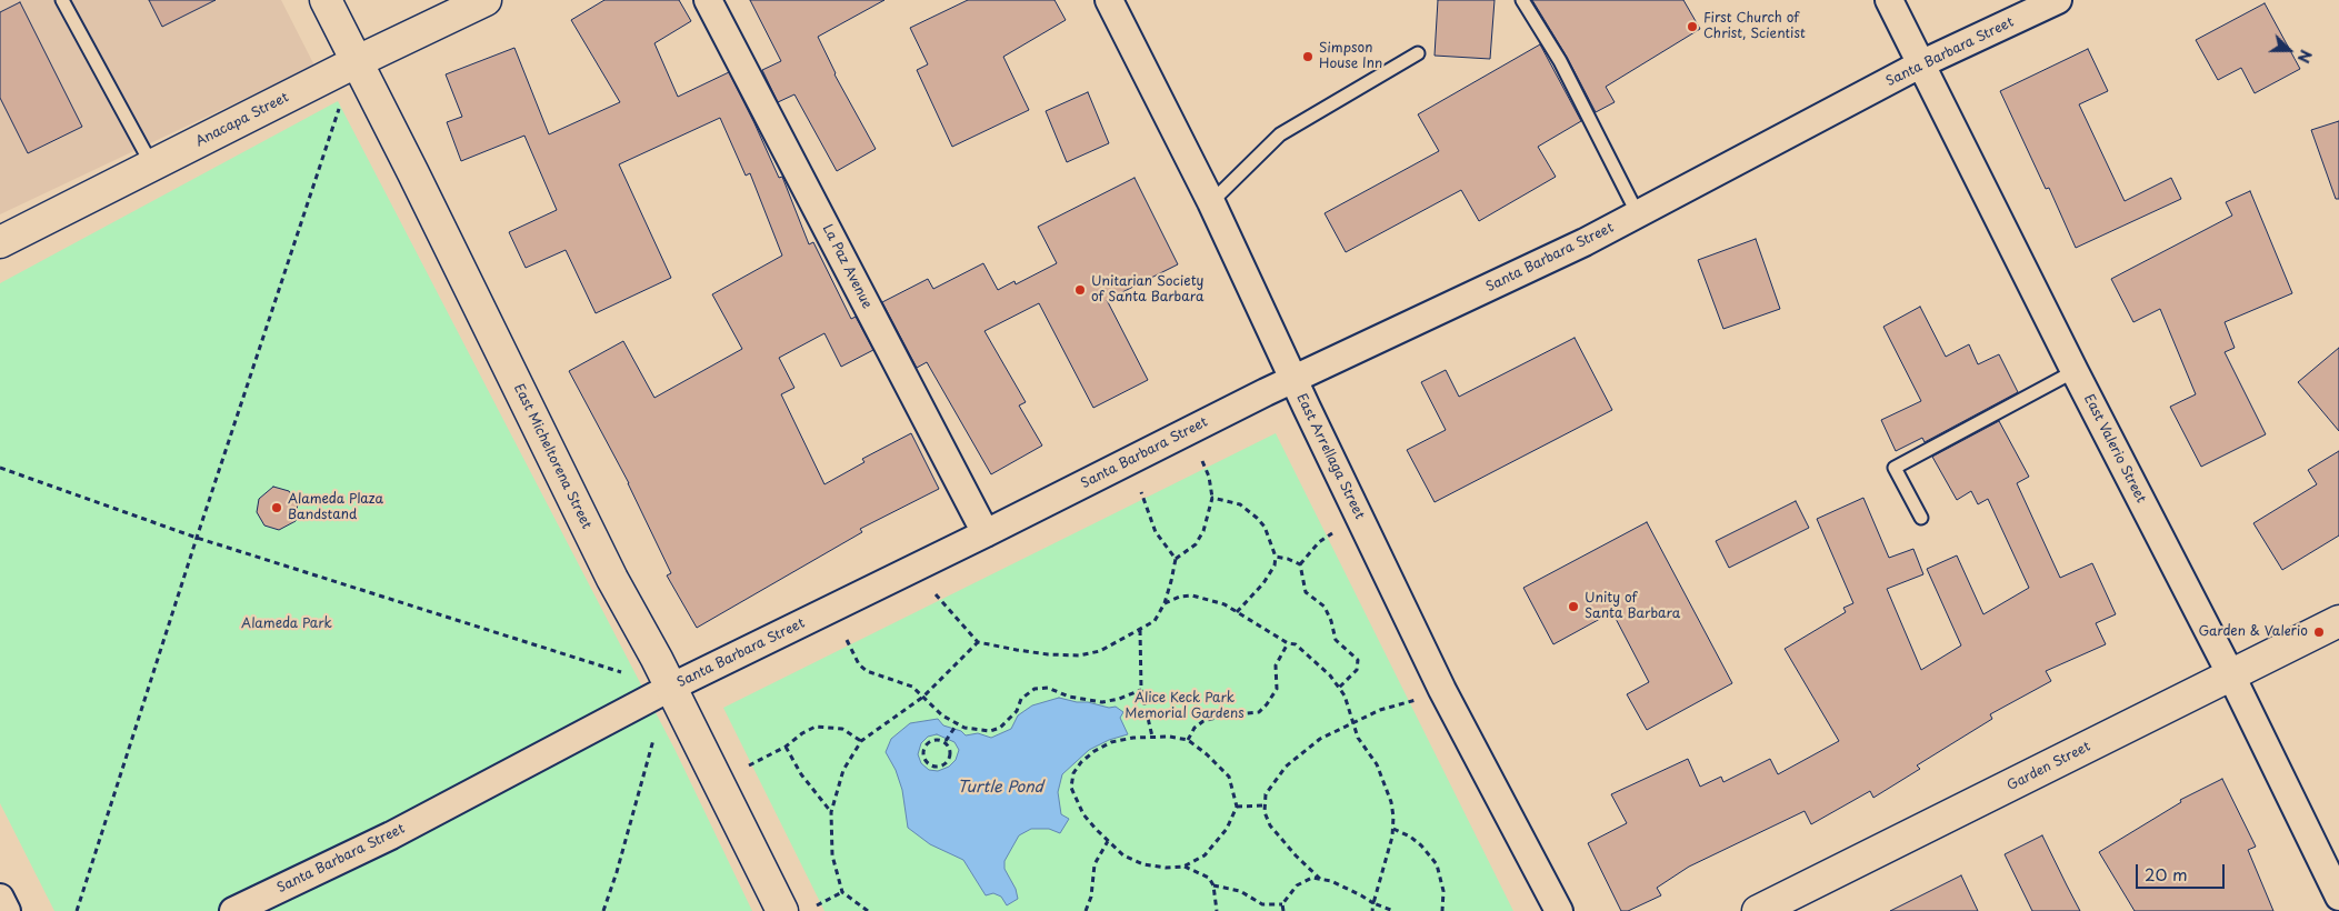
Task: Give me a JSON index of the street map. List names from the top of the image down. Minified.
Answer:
{"streets":{"street":["Santa Barbara Street","Anacapa Street","La Paz Avenue","East Valerio Street","East Micheltorena Street","East Arrellaga Street","Garden Street"]},"crossings":[["Santa Barbara Street","La Paz Avenue"],["Santa Barbara Street","East Valerio Street"],["Santa Barbara Street","East Micheltorena Street"],["Santa Barbara Street","East Arrellaga Street"],["Anacapa Street","East Micheltorena Street"],["East Valerio Street","Garden Street"]],"water":["Turtle Pond"],"parks":["Alameda Park","Alice Keck Park Memorial Gardens"],"places":["First Church of Christ, Scientist","Simpson House Inn","Unitarian Society of Santa Barbara","Alameda Plaza Bandstand","Unity of Santa Barbara","Garden & Valerio"],"scale_bar":"20 m","north":"right"}
